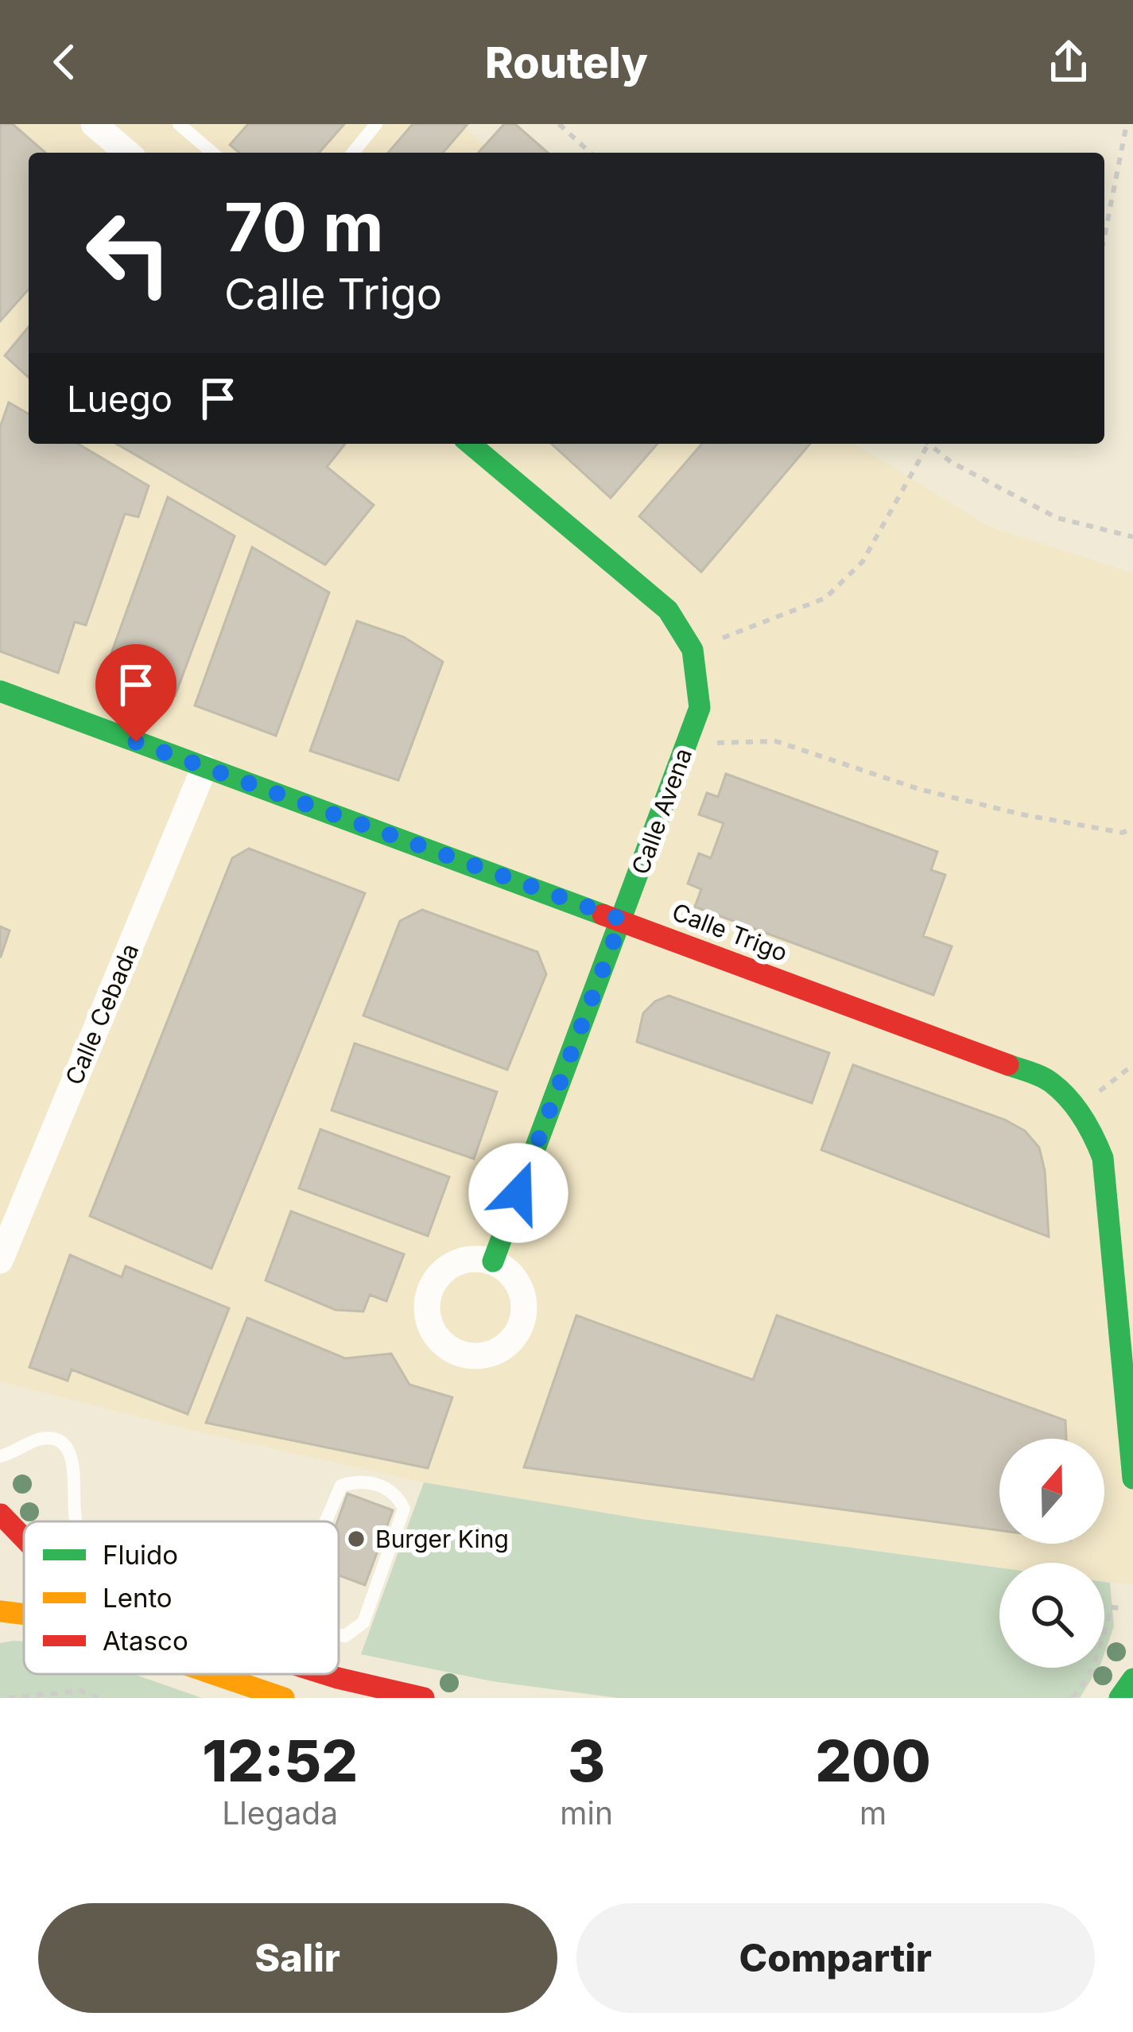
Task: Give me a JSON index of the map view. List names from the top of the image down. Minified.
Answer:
{"streets":{"street":["Calle Avena","Calle Trigo","Calle Cebada"]},"crossings":[["Calle Avena","Calle Trigo"],["Calle Trigo","Calle Cebada"]],"places":["Burger King"],"legend":["Fluido","Lento","Atasco"],"north":"top","page":{"header":"Routely","turn":["70 m","Calle Trigo"],"then":"Luego","eta":["12:52","Llegada","3","min","200","m"],"buttons":["Salir","Compartir"]}}
